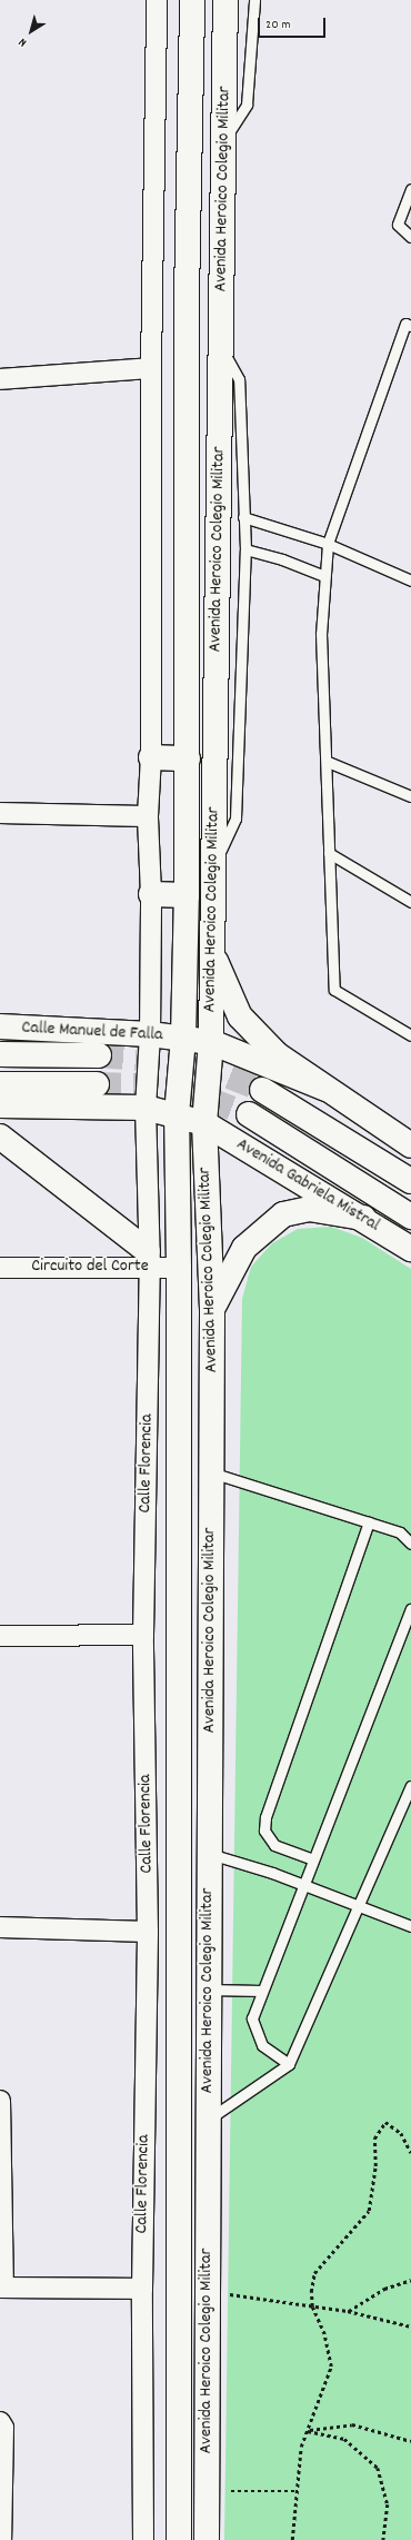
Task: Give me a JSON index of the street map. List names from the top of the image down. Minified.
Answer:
{"streets":{"street":["Avenida Heroico Colegio Militar","Calle Manuel de Falla","Avenida Gabriela Mistral","Circuito del Corte","Calle Florencia"]},"crossings":[["Avenida Heroico Colegio Militar","Calle Manuel de Falla"],["Avenida Heroico Colegio Militar","Avenida Gabriela Mistral"],["Avenida Heroico Colegio Militar","Circuito del Corte"],["Calle Manuel de Falla","Calle Florencia"],["Circuito del Corte","Calle Florencia"]],"scale_bar":"20 m","north":"bottom left"}
